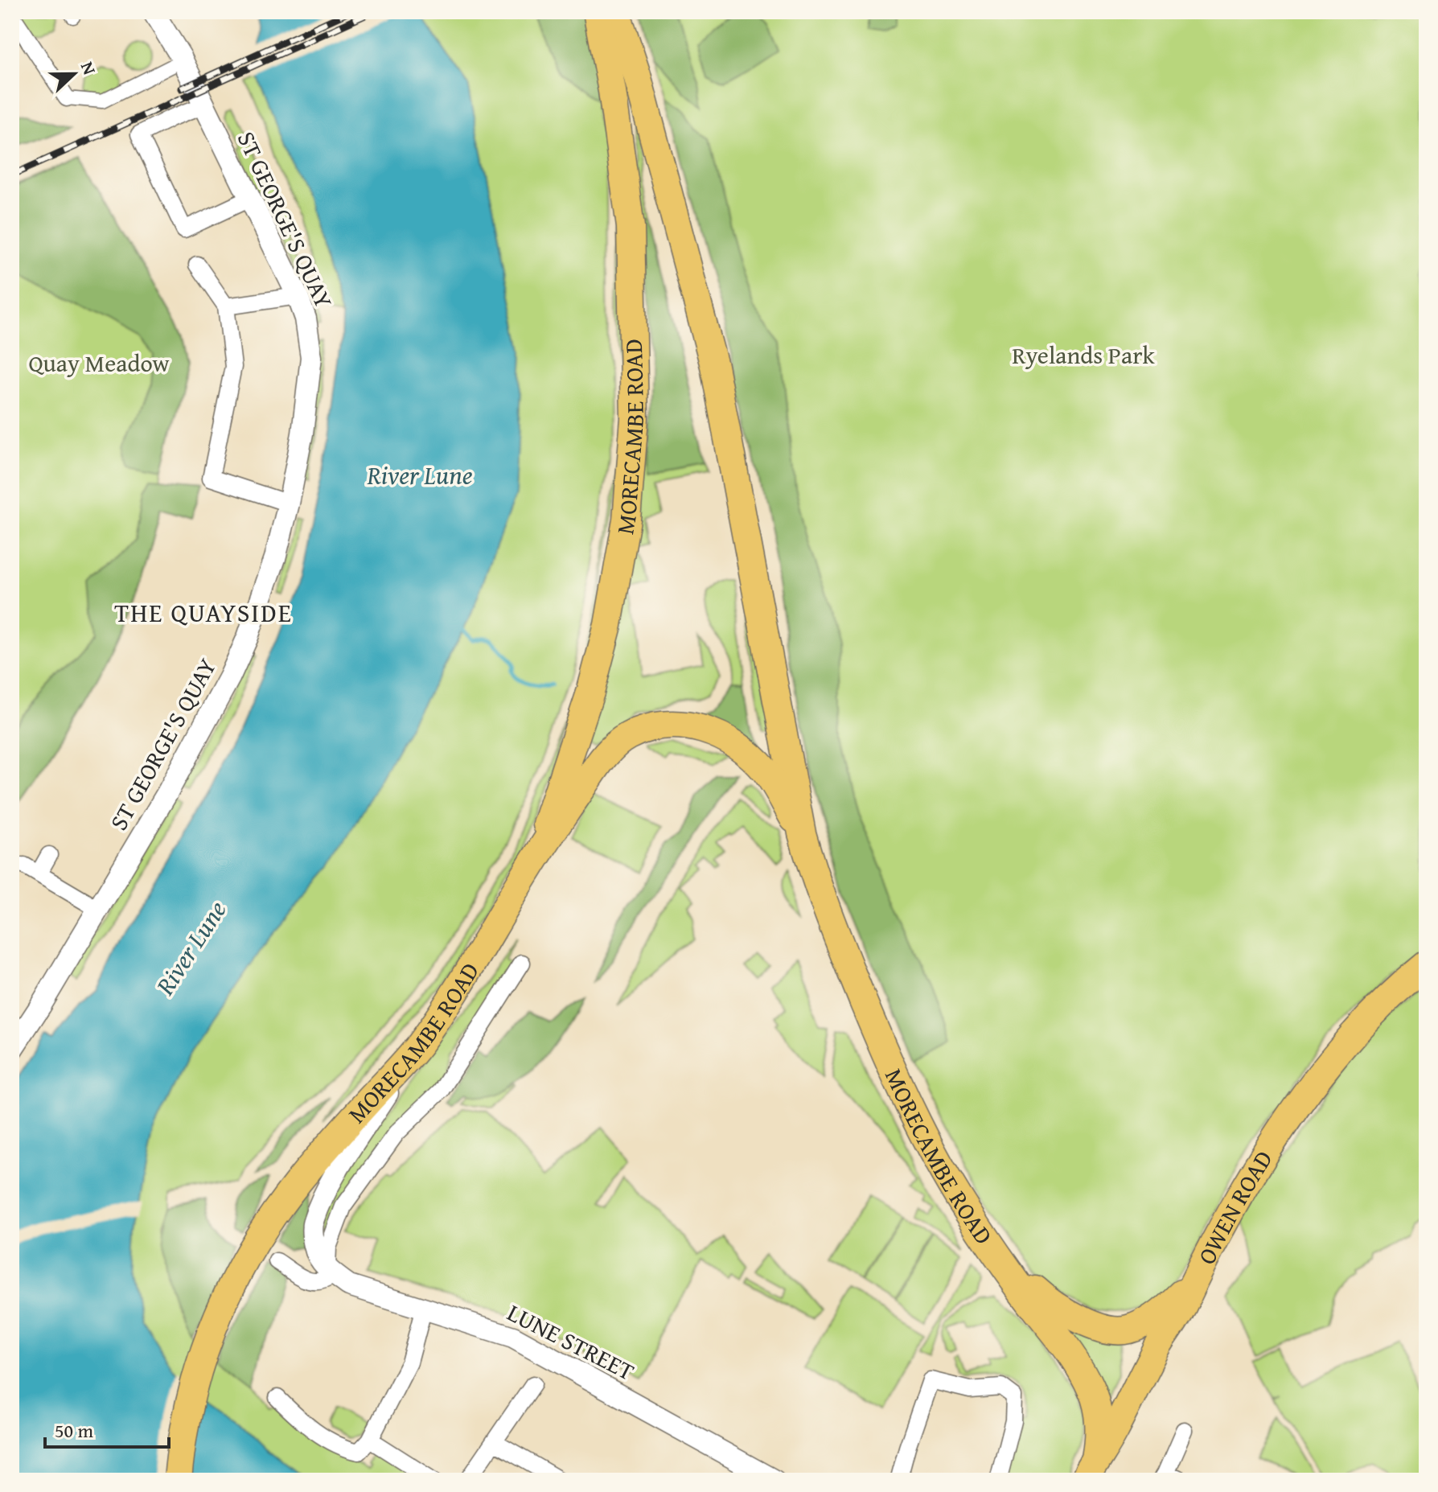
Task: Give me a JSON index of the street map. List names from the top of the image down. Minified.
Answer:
{"streets":{"main road":["MORECAMBE ROAD","OWEN ROAD"],"street":["ST GEORGE'S QUAY","LUNE STREET"]},"crossings":[["MORECAMBE ROAD","OWEN ROAD"]],"districts":["THE QUAYSIDE"],"water":["River Lune"],"parks":["Ryelands Park","Quay Meadow"],"scale_bar":"50 m","north":"right"}
